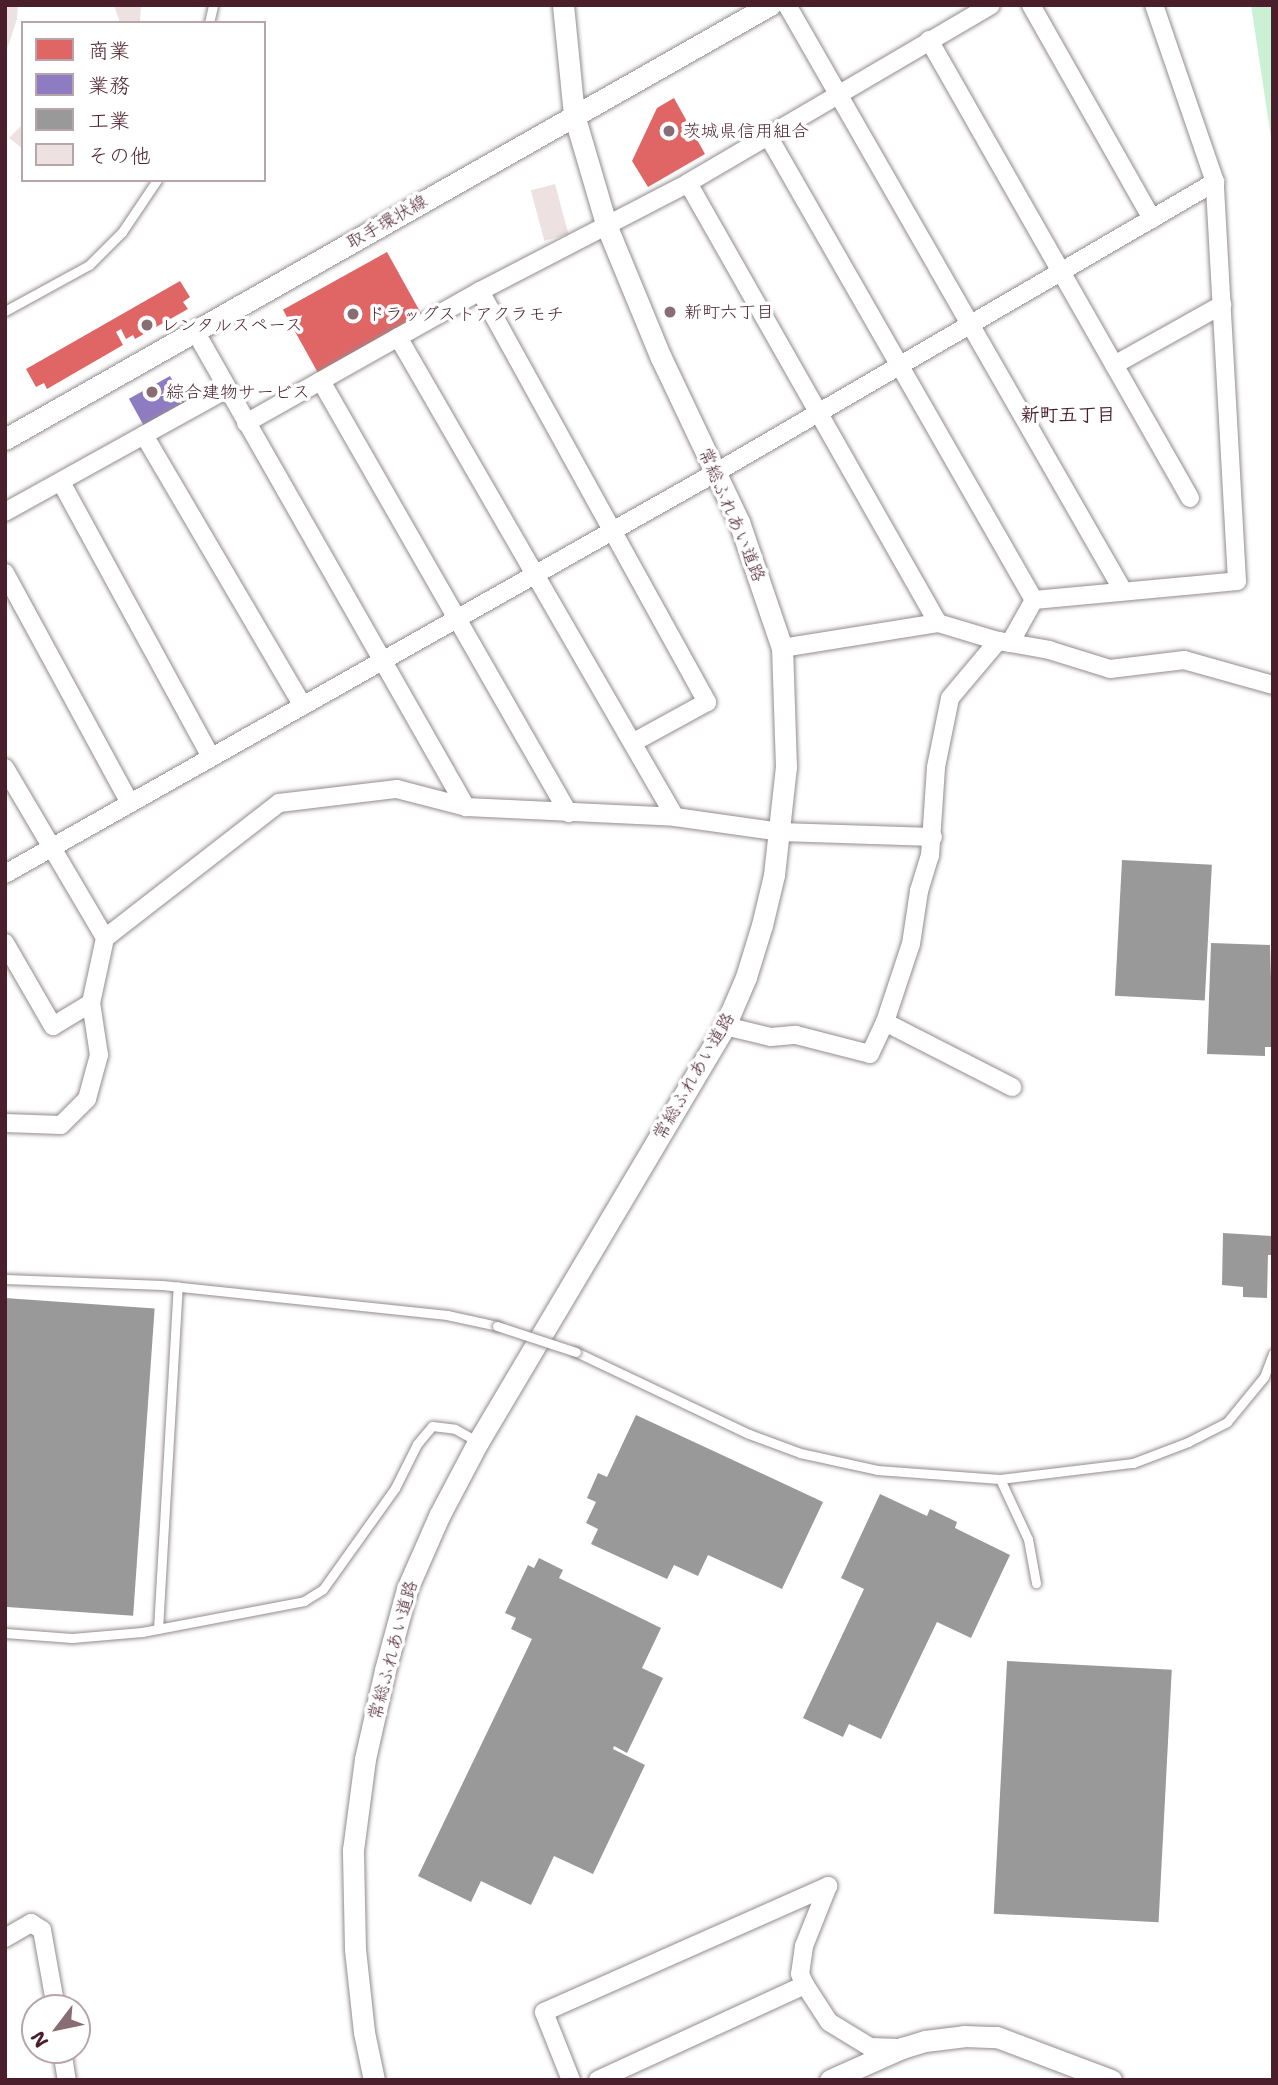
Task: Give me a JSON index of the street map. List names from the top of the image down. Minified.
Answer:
{"streets":{"street":["取手環状線","常総ふれあい道路"]},"crossings":[["取手環状線","常総ふれあい道路"]],"districts":["新町五丁目"],"places":["茨城県信用組合","新町六丁目","ドラッグストアクラモチ","レンタルスペース","綜合建物サービス"],"legend":["商業","業務","工業","その他"],"north":"bottom left"}
